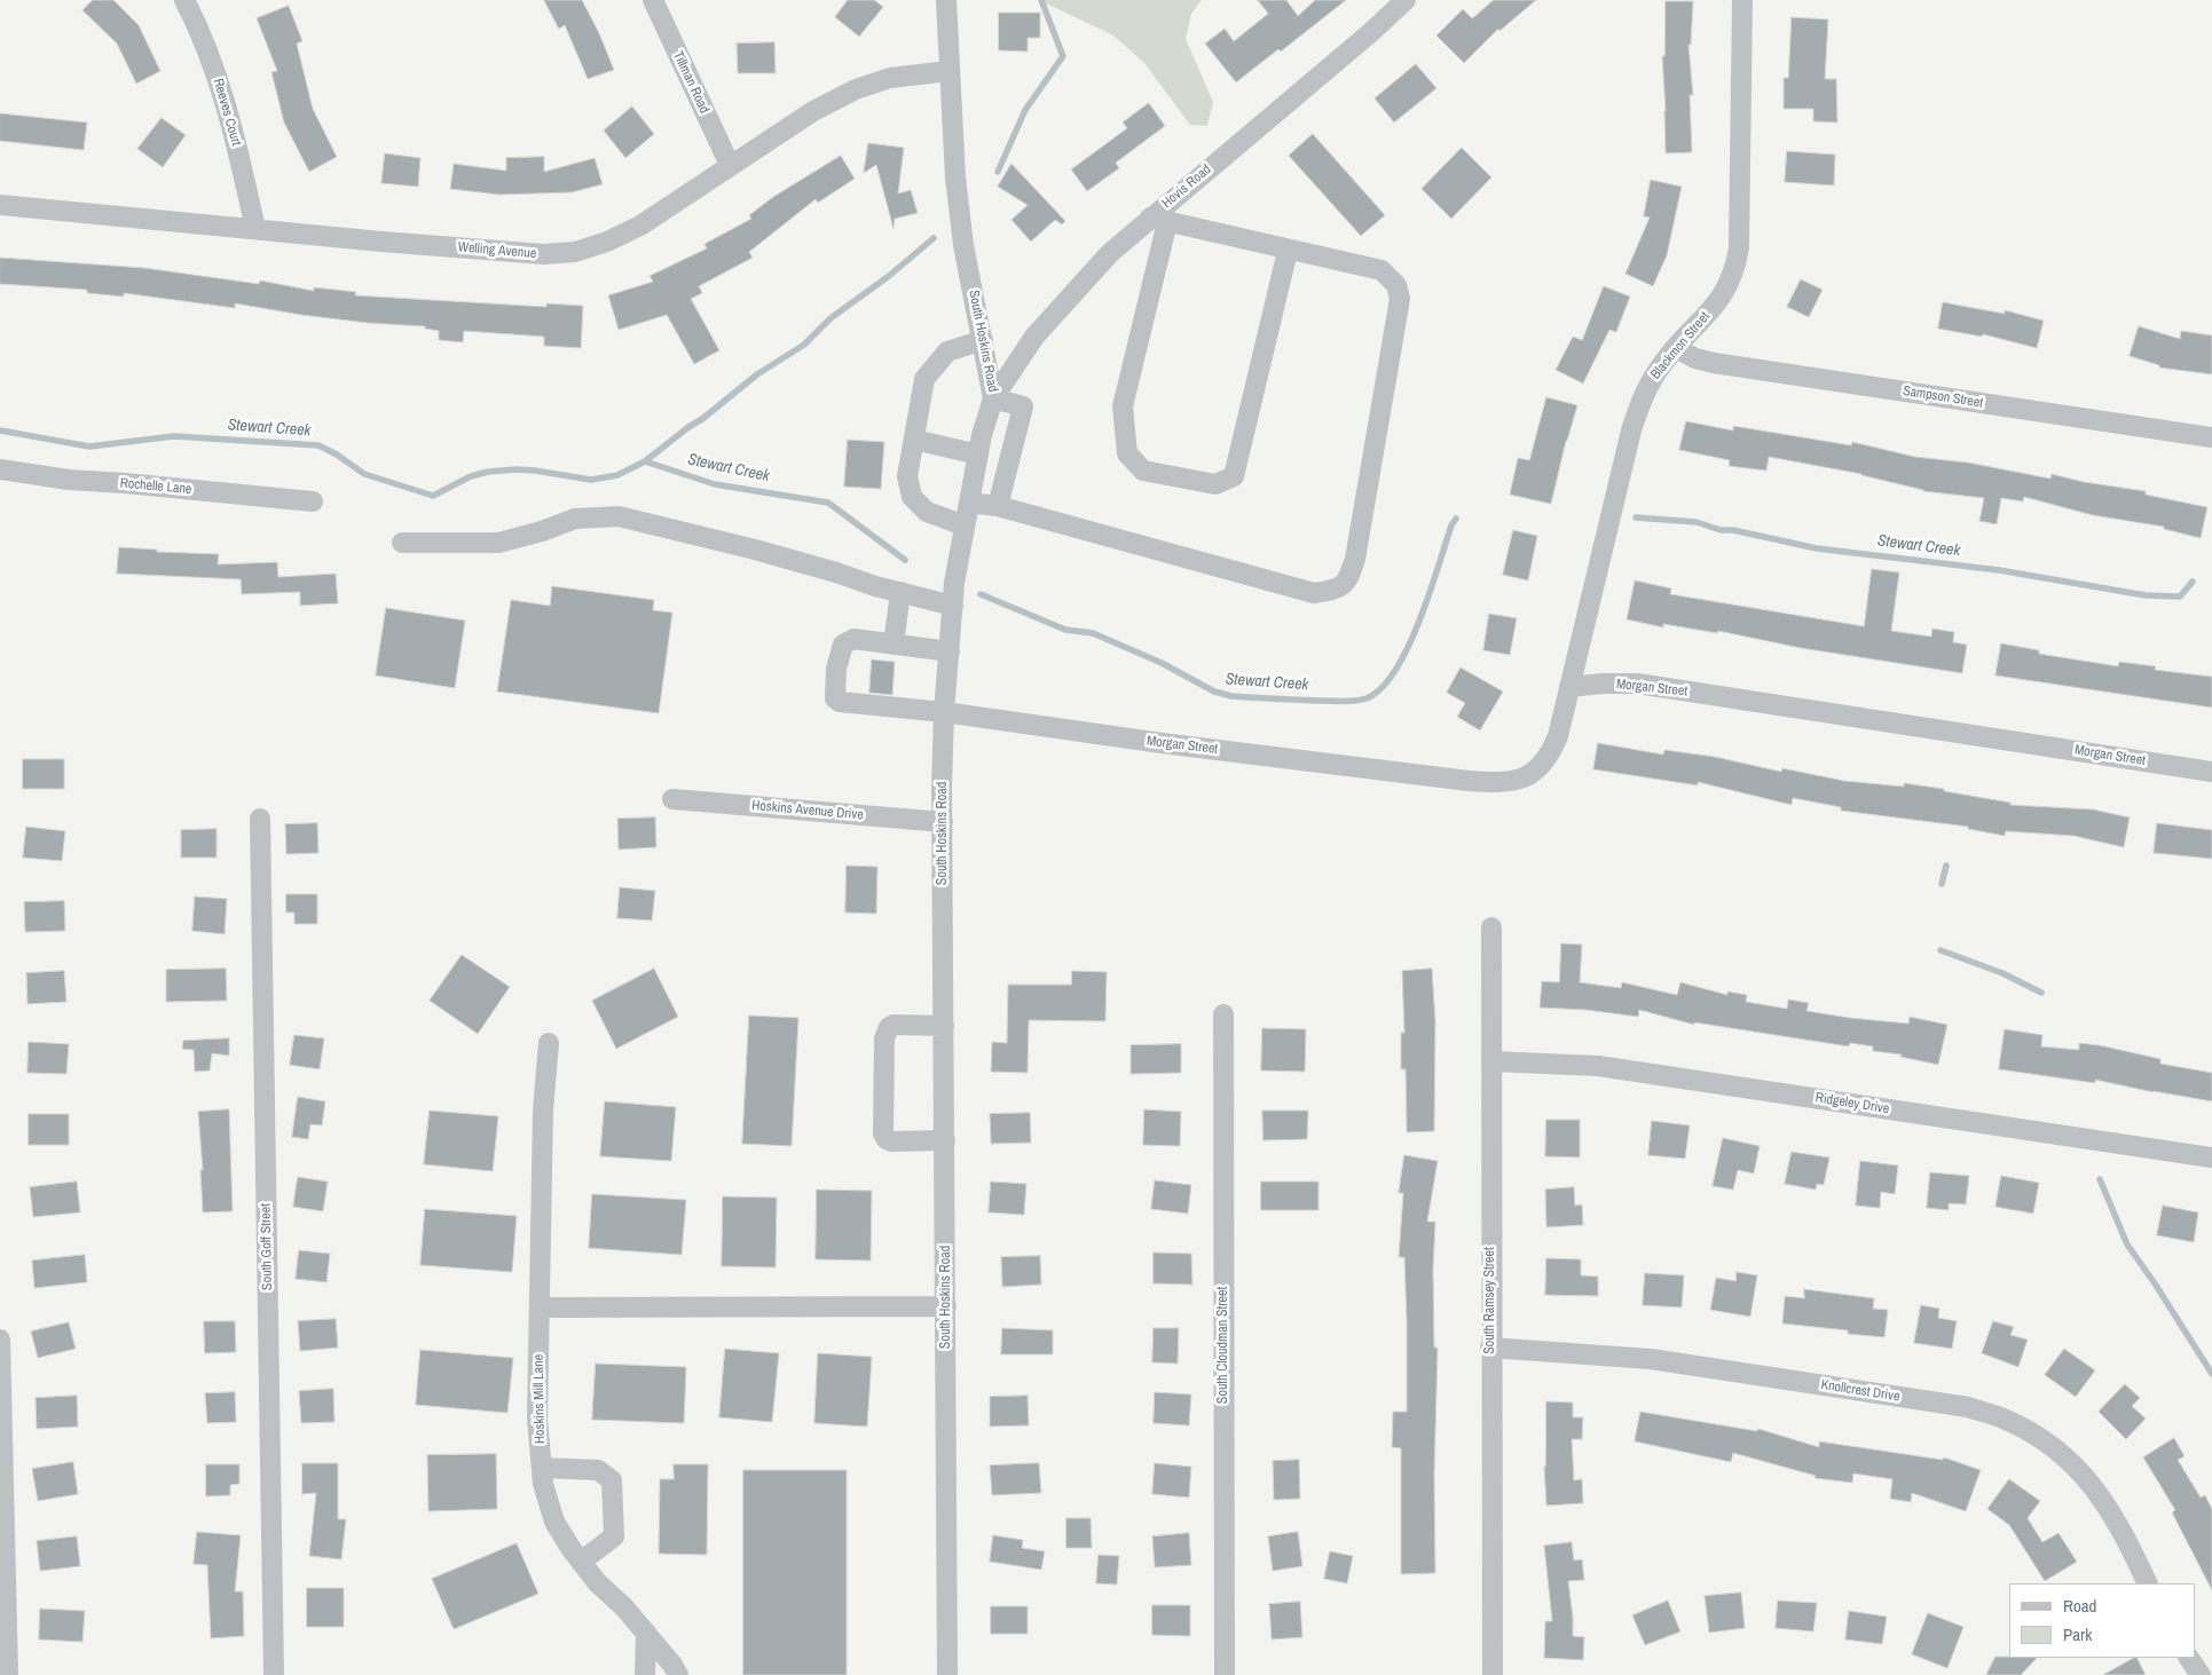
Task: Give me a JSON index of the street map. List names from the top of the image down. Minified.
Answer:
{"streets":{"street":["Tillman Road","Reeves Court","Hovis Road","Welling Avenue","South Hoskins Road","Blackmon Street","Sampson Street","Rochelle Lane","Morgan Street","Hoskins Avenue Drive","Ridgeley Drive","South Goff Street","South Ramsey Street","South Cloudman Street","Knollcrest Drive","Hoskins Mill Lane"]},"crossings":[["Tillman Road","Welling Avenue"],["Reeves Court","Welling Avenue"],["Hovis Road","South Hoskins Road"],["Welling Avenue","South Hoskins Road"],["South Hoskins Road","Morgan Street"],["South Hoskins Road","Hoskins Avenue Drive"],["Blackmon Street","Sampson Street"],["Blackmon Street","Morgan Street"],["Ridgeley Drive","South Ramsey Street"],["South Ramsey Street","Knollcrest Drive"]],"water":["Stewart Creek"],"legend":["Road","Park"]}
